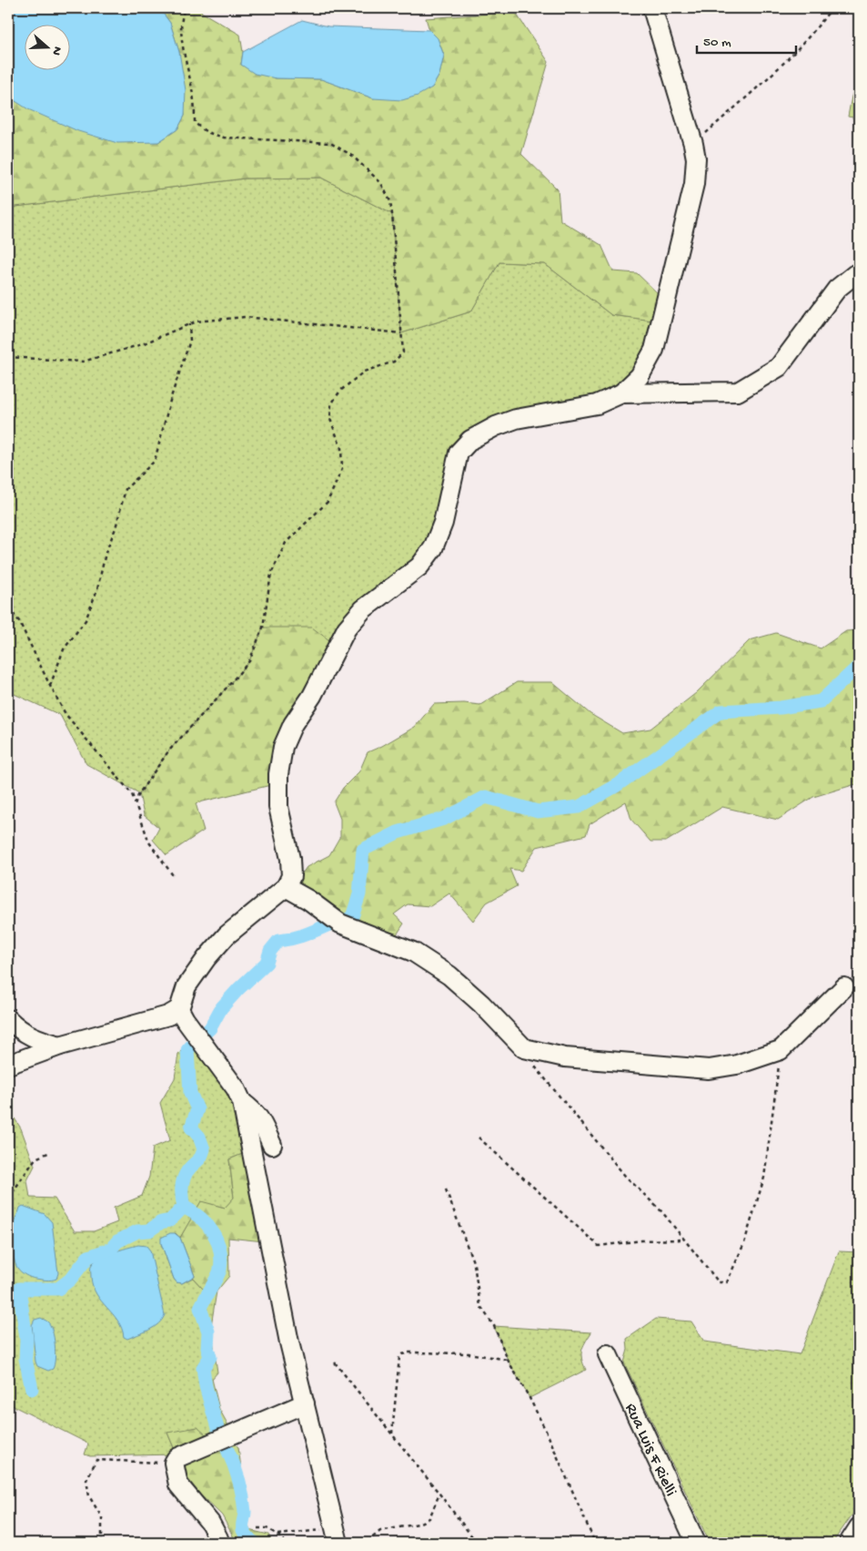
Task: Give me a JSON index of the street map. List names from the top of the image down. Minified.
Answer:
{"streets":{"street":["Rua Luis F Rielli"]},"scale_bar":"50 m","north":"right"}
